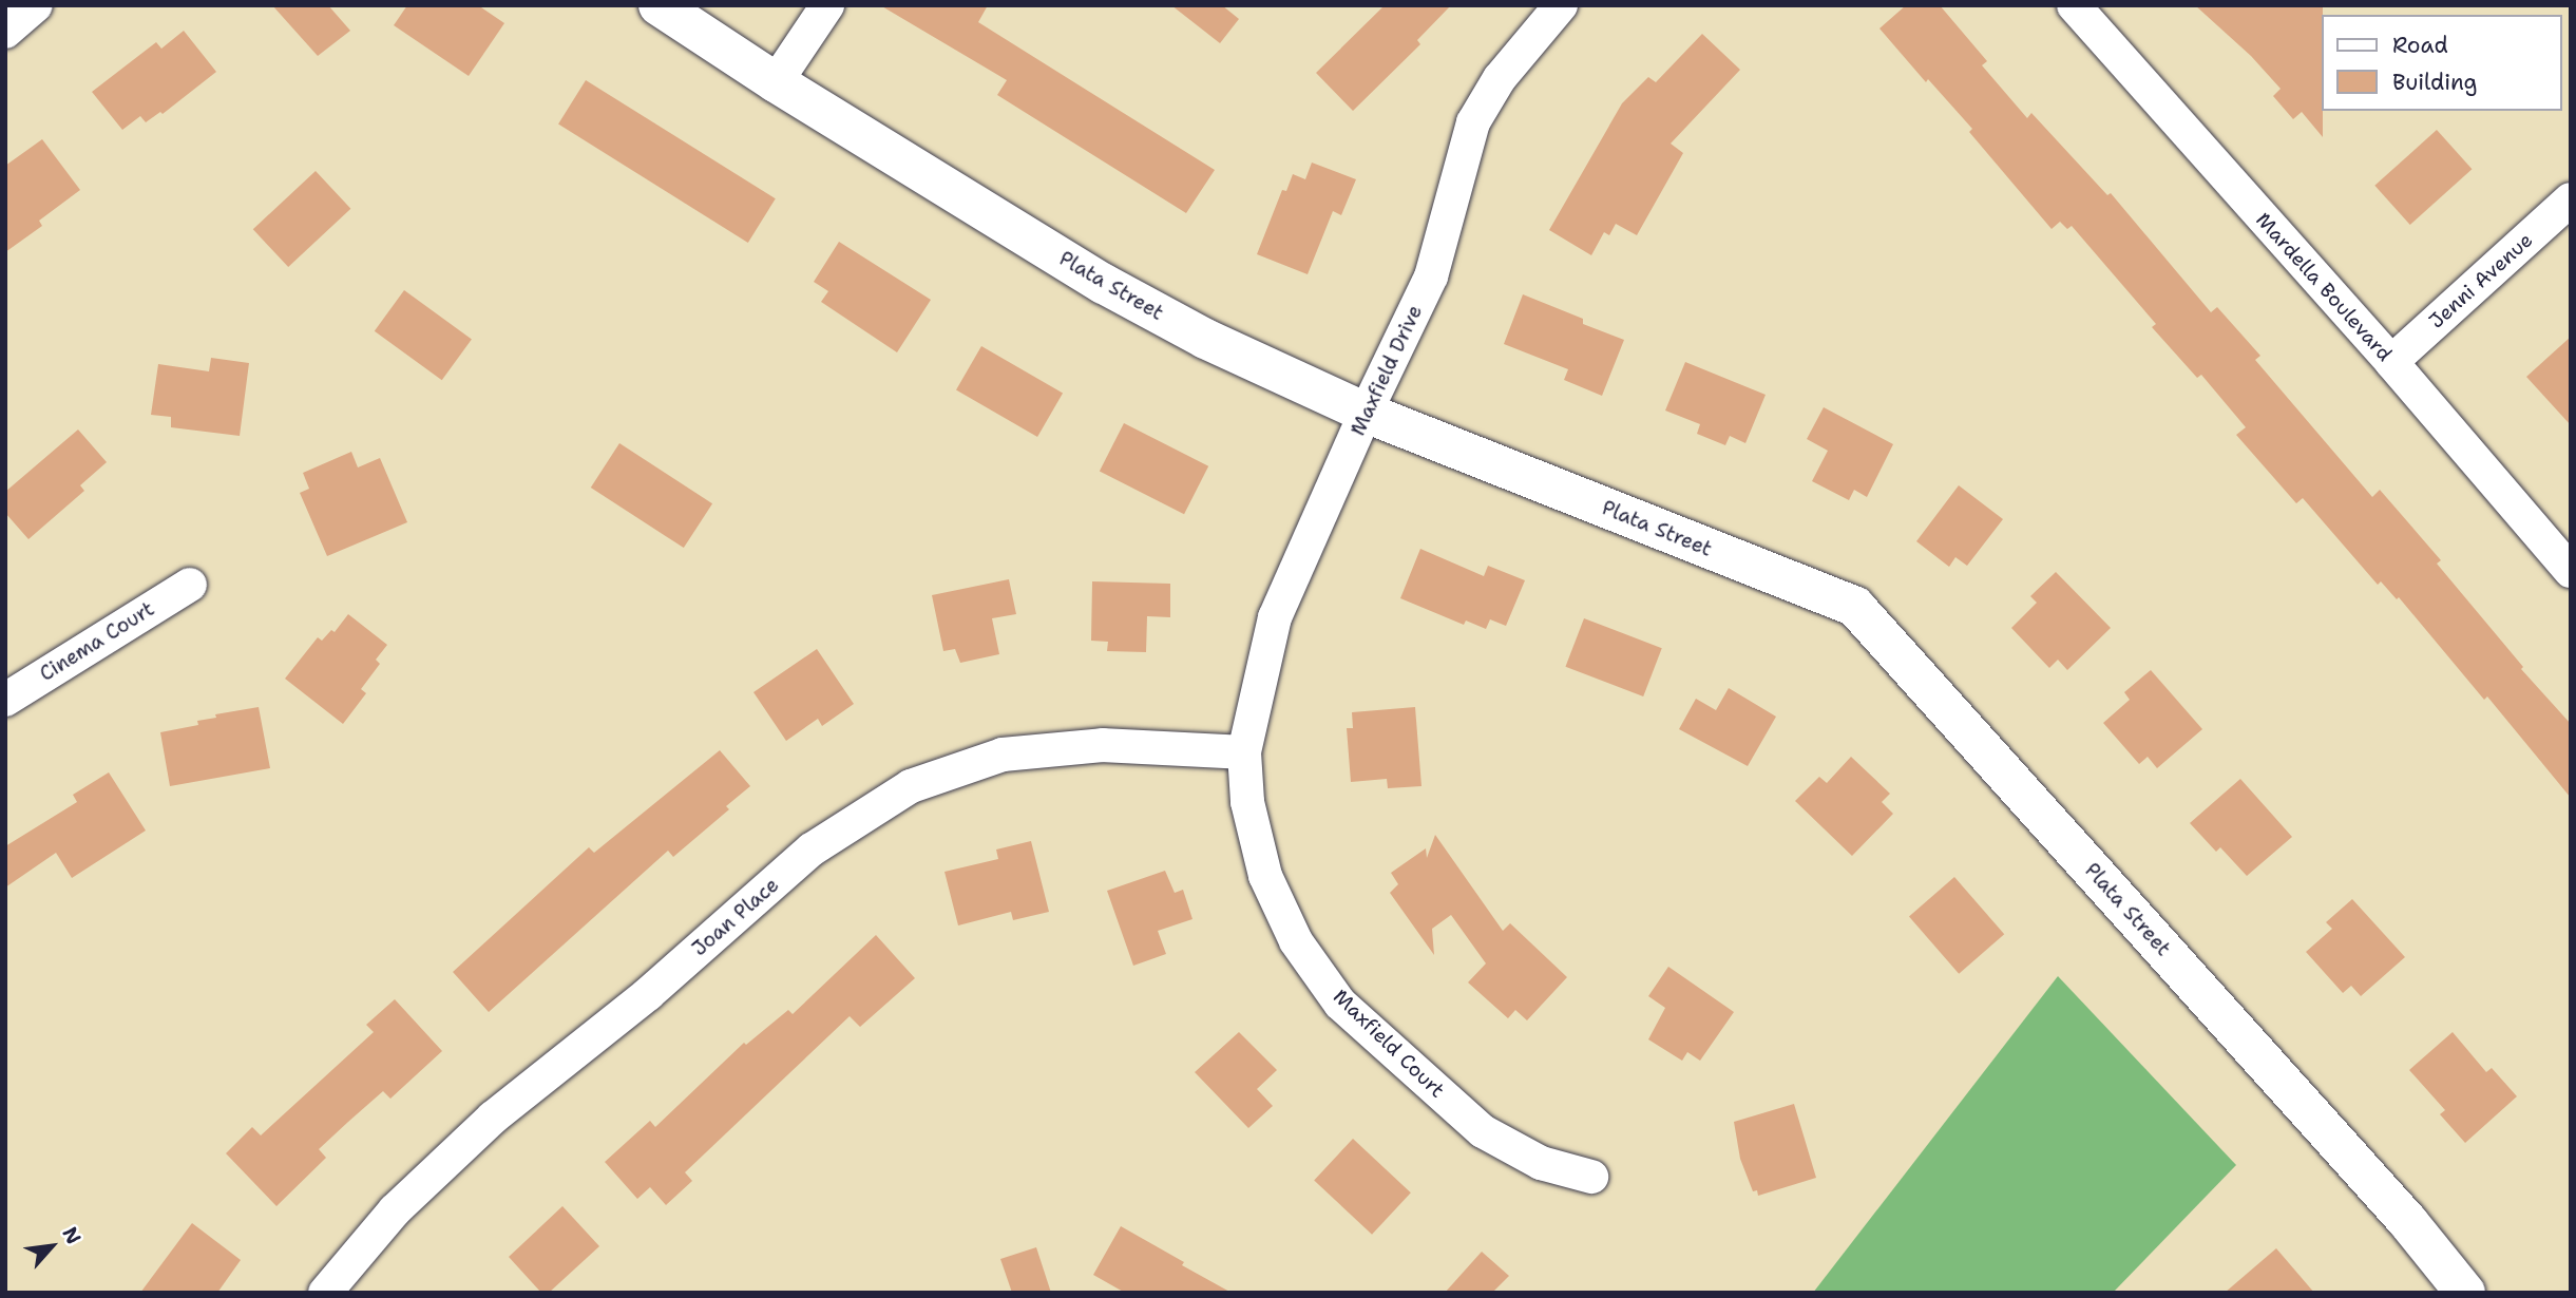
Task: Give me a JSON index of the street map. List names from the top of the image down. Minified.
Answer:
{"streets":{"street":["Jenni Avenue","Plata Street","Mardella Boulevard","Maxfield Drive","Cinema Court","Joan Place","Maxfield Court"]},"crossings":[["Jenni Avenue","Mardella Boulevard"],["Plata Street","Maxfield Drive"],["Maxfield Drive","Joan Place"],["Maxfield Drive","Maxfield Court"],["Joan Place","Maxfield Court"]],"legend":["Road","Building"],"north":"top right"}
